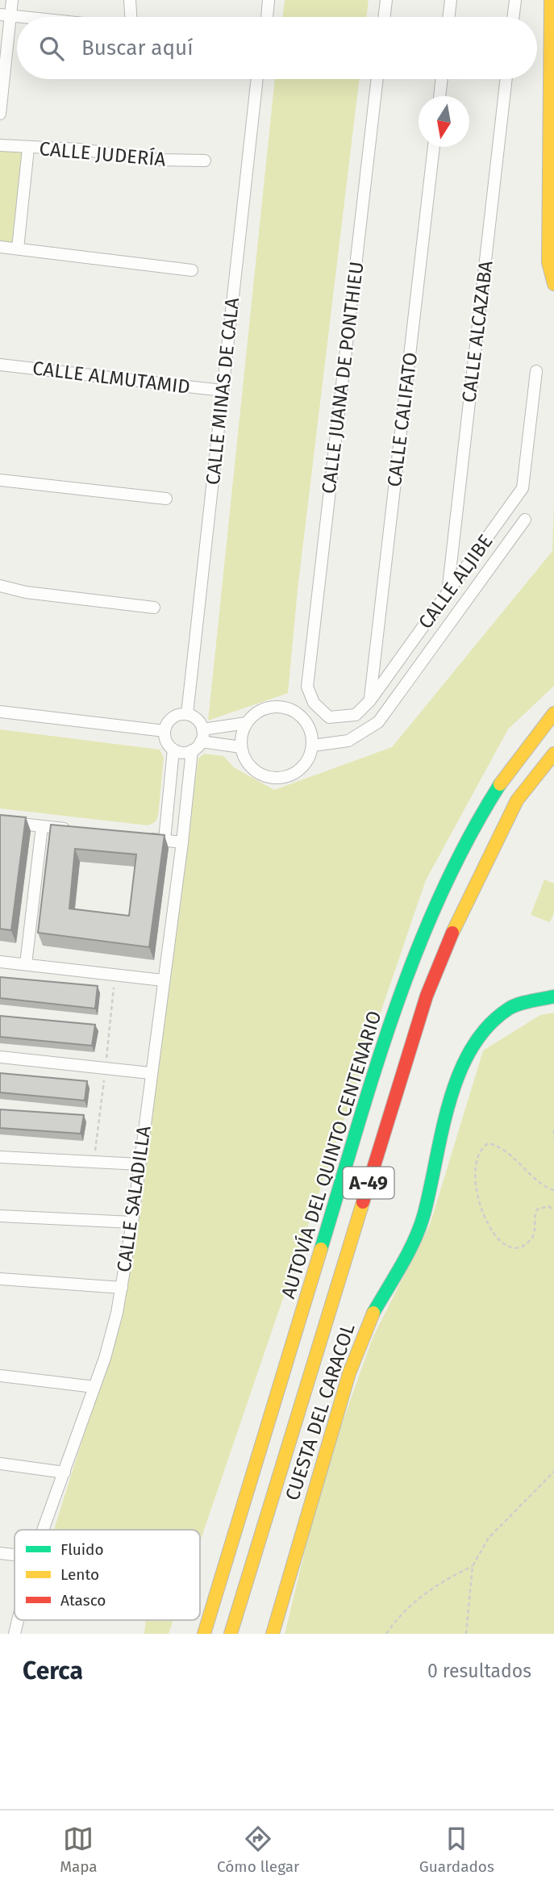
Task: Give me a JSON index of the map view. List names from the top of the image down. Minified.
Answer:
{"streets":{"main road":["AUTOVÍA DEL QUINTO CENTENARIO","A-49","CUESTA DEL CARACOL"],"street":["CALLE JUDERÍA","CALLE ALCAZABA","CALLE ALMUTAMID","CALLE JUANA DE PONTHIEU","CALLE MINAS DE CALA","CALLE CALIFATO","CALLE ALJIBE","CALLE SALADILLA"]},"crossings":[["CALLE ALCAZABA","CALLE ALJIBE"],["CALLE ALMUTAMID","CALLE MINAS DE CALA"],["CALLE JUANA DE PONTHIEU","CALLE ALJIBE"],["CALLE MINAS DE CALA","CALLE SALADILLA"],["CALLE CALIFATO","CALLE ALJIBE"]],"legend":["Fluido","Lento","Atasco"],"north":"bottom","page":{"search":"Buscar aquí","heading":["Cerca","0 resultados"],"nav":["Mapa","Cómo llegar","Guardados"]}}
